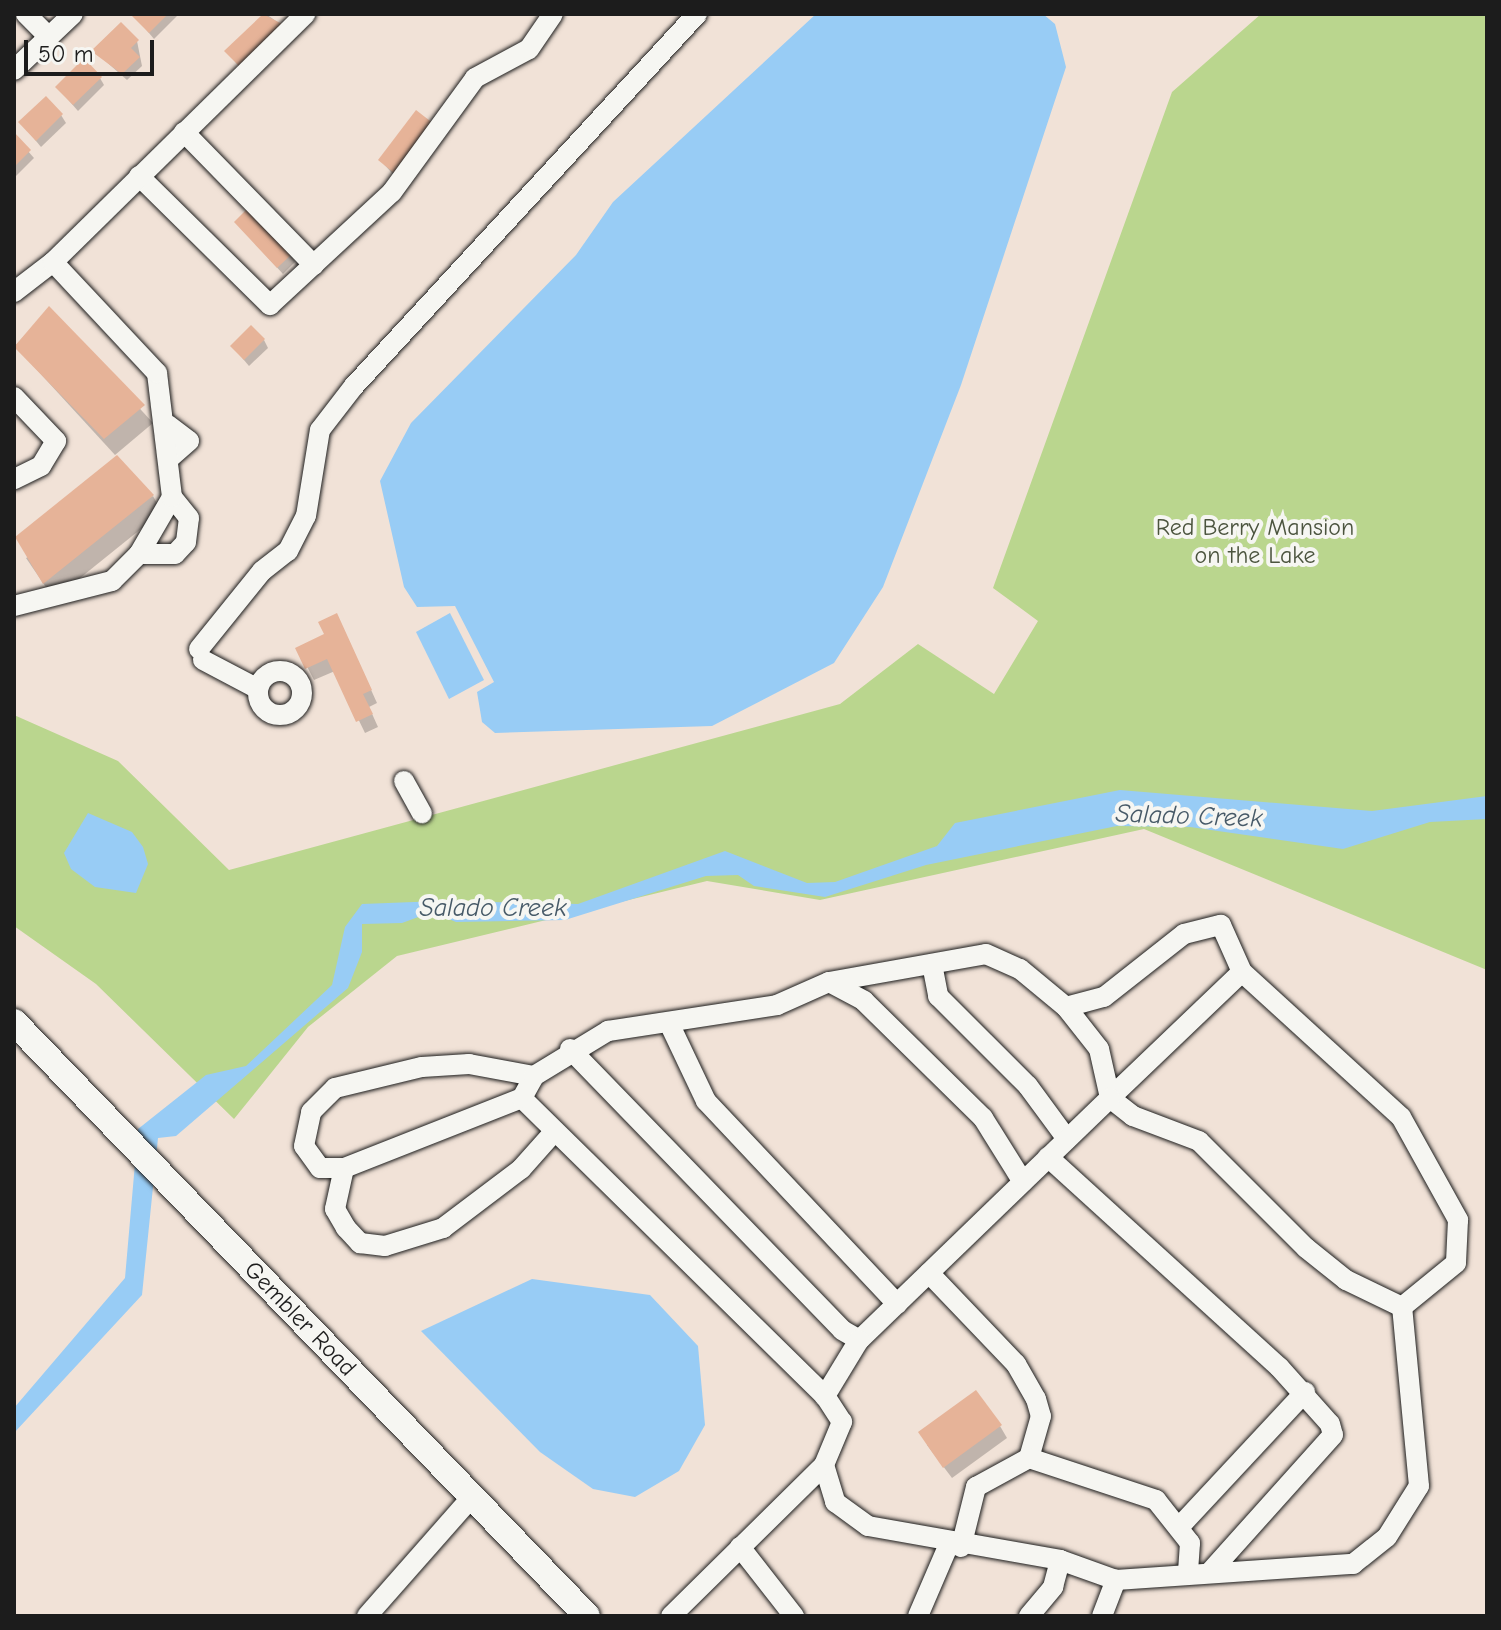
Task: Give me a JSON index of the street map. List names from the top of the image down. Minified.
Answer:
{"streets":{"main road":["Gembler Road"]},"water":["Salado Creek"],"parks":["Red Berry Mansion on the Lake"],"scale_bar":"50 m"}
